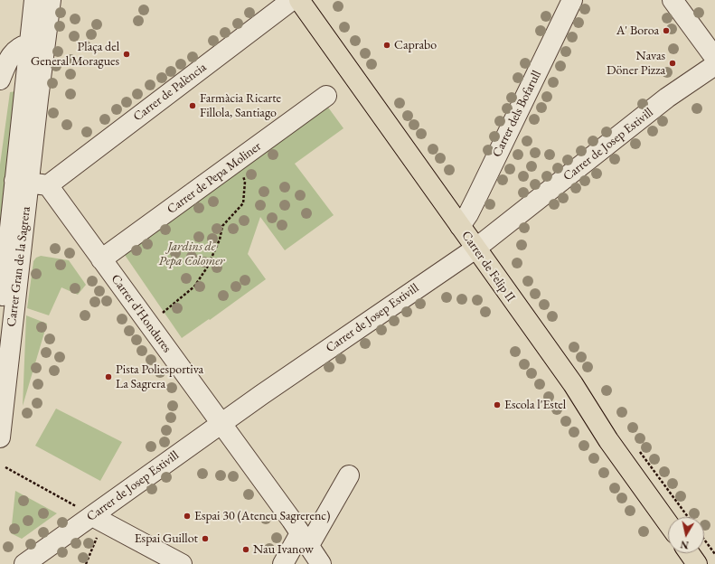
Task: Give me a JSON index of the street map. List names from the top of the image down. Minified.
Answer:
{"streets":{"main road":["Carrer de Felip II"],"street":["Carrer de Palència","Carrer dels Bofarull","Carrer de Josep Estivill","Carrer de Pepa Moliner","Carrer Gran de la Sagrera","Carrer d'Hondures"]},"crossings":[["Carrer de Palència","Carrer Gran de la Sagrera"],["Carrer de Palència","Carrer d'Hondures"],["Carrer dels Bofarull","Carrer de Felip II"],["Carrer de Josep Estivill","Carrer de Felip II"],["Carrer de Josep Estivill","Carrer d'Hondures"],["Carrer de Pepa Moliner","Carrer d'Hondures"],["Carrer Gran de la Sagrera","Carrer d'Hondures"]],"parks":["Jardins de Pepa Colomer"],"places":["A' Boroa","Caprabo","Plaça del General Moragues","Navas Döner Pizza","Farmàcia Ricarte Fillola, Santiago","Pista Poliesportiva La Sagrera","Escola l'Estel","Espai 30 (Ateneu Sagrerenc)","Espai Guillot","Nau Ivanow"],"north":"bottom"}
